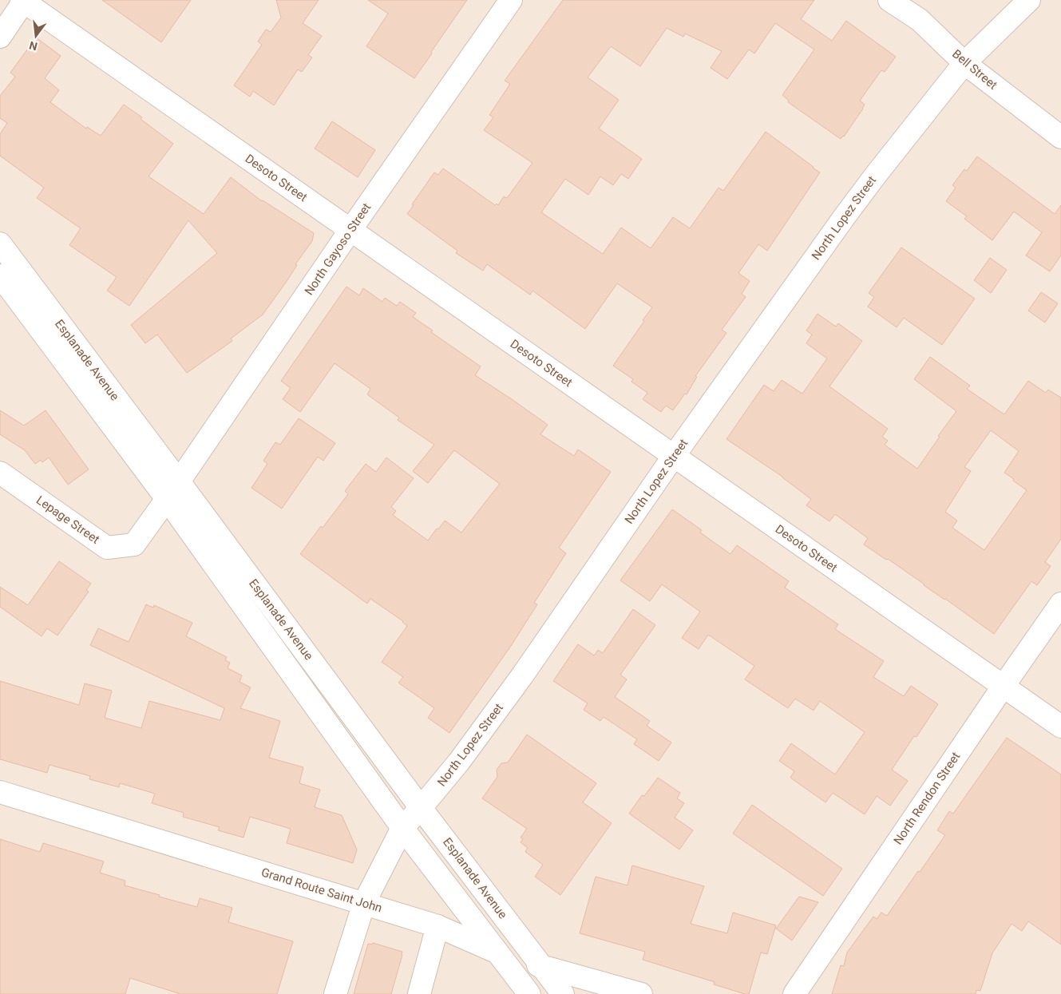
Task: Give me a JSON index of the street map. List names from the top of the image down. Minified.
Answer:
{"streets":{"street":["Bell Street","Desoto Street","North Lopez Street","North Gayoso Street","Esplanade Avenue","Lepage Street","North Rendon Street","Grand Route Saint John"]},"crossings":[["Bell Street","North Lopez Street"],["Desoto Street","North Lopez Street"],["Desoto Street","North Gayoso Street"],["Desoto Street","North Rendon Street"],["North Lopez Street","Esplanade Avenue"],["North Lopez Street","Grand Route Saint John"],["North Gayoso Street","Esplanade Avenue"],["North Gayoso Street","Lepage Street"],["Esplanade Avenue","Lepage Street"],["Esplanade Avenue","Grand Route Saint John"]],"north":"bottom"}
